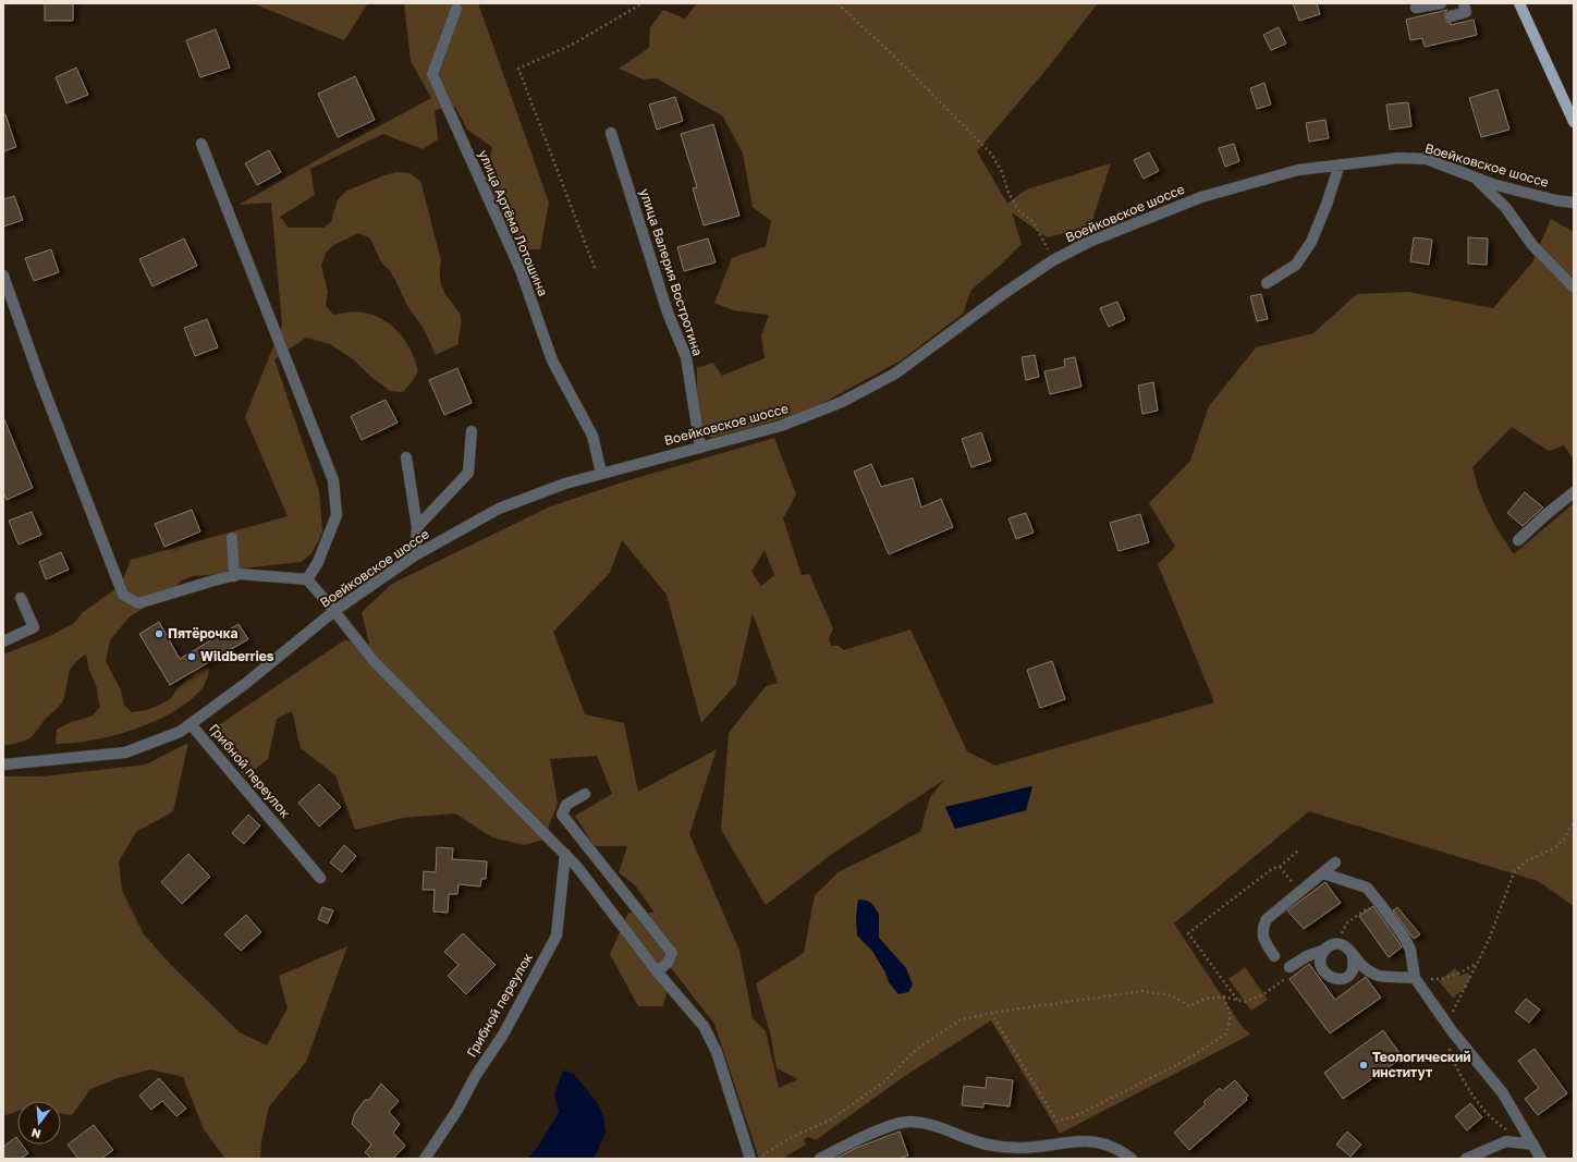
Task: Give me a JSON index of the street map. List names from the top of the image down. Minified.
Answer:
{"streets":{"street":["Воейковское шоссе","улица Артёма Лотошина","улица Валерия Востротина","Грибной переулок"]},"crossings":[["Воейковское шоссе","улица Артёма Лотошина"],["Воейковское шоссе","улица Валерия Востротина"],["Воейковское шоссе","Грибной переулок"]],"places":["Пятёрочка","Wildberries","Теологический институт"],"north":"bottom"}
